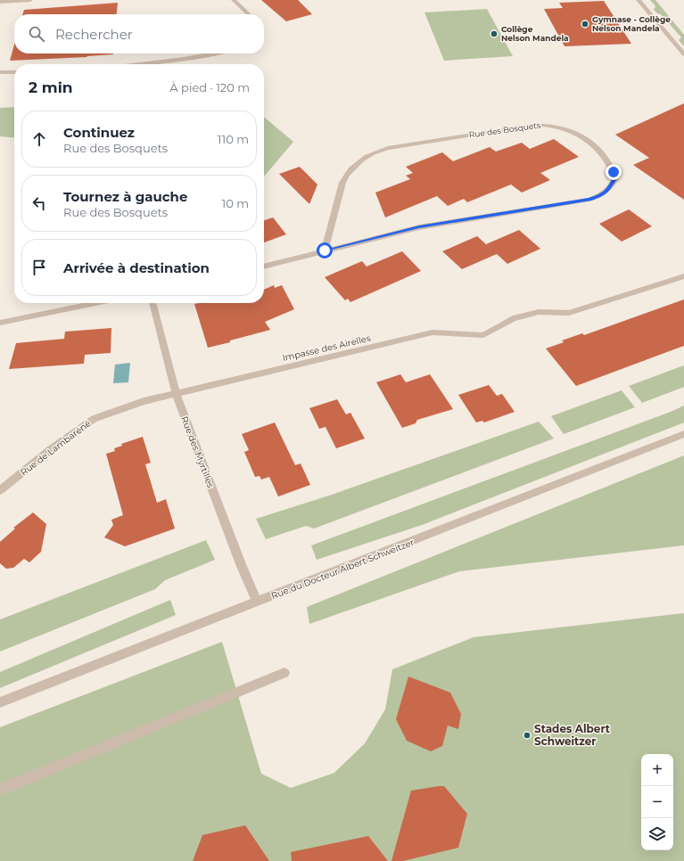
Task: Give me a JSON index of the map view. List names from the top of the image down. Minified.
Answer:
{"streets":{"street":["Rue des Bosquets","Impasse des Airelles","Rue de Lambaréné","Rue des Myrtilles","Rue du Docteur Albert Schweitzer"]},"crossings":[["Impasse des Airelles","Rue de Lambaréné"],["Impasse des Airelles","Rue des Myrtilles"],["Rue de Lambaréné","Rue des Myrtilles"],["Rue des Myrtilles","Rue du Docteur Albert Schweitzer"]],"places":["Gymnase - Collège Nelson Mandela","Collège Nelson Mandela","Stades Albert Schweitzer"],"page":{"search":"Rechercher","heading":["2 min","À pied · 120 m"],"list":[["Continuez","Rue des Bosquets","110 m"],["Tournez à gauche","Rue des Bosquets","10 m"],"Arrivée à destination"],"map_buttons":["+","−"]}}
